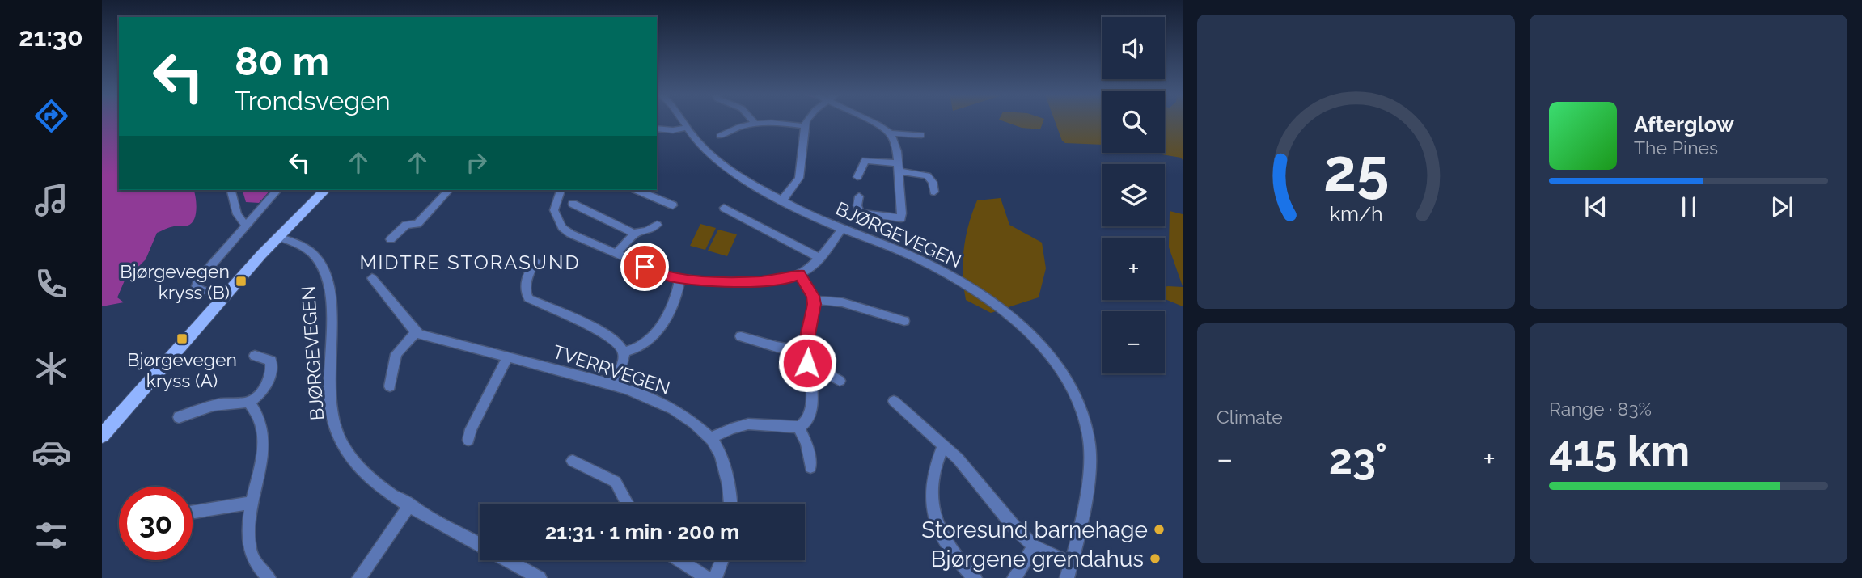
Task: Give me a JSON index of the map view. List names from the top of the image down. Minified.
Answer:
{"streets":{"street":["BJØRGEVEGEN","TVERRVEGEN"]},"districts":["MIDTRE STORASUND"],"places":{"transit":["Bjørgevegen kryss (B)","Bjørgevegen kryss (A)"],"other":["Storesund barnehage","Bjørgene grendahus"]},"page":{"tabs":"21:30","map_buttons":["+","−"],"turn":["80 m","Trondsvegen"],"song":["Afterglow","The Pines"],"tile":["Climate",["Range · 83%","415 km"]],"heat":["−","23°","+"],"limit":"30","trip":"21:31 · 1 min · 200 m","gauge":["25","km/h"]}}
